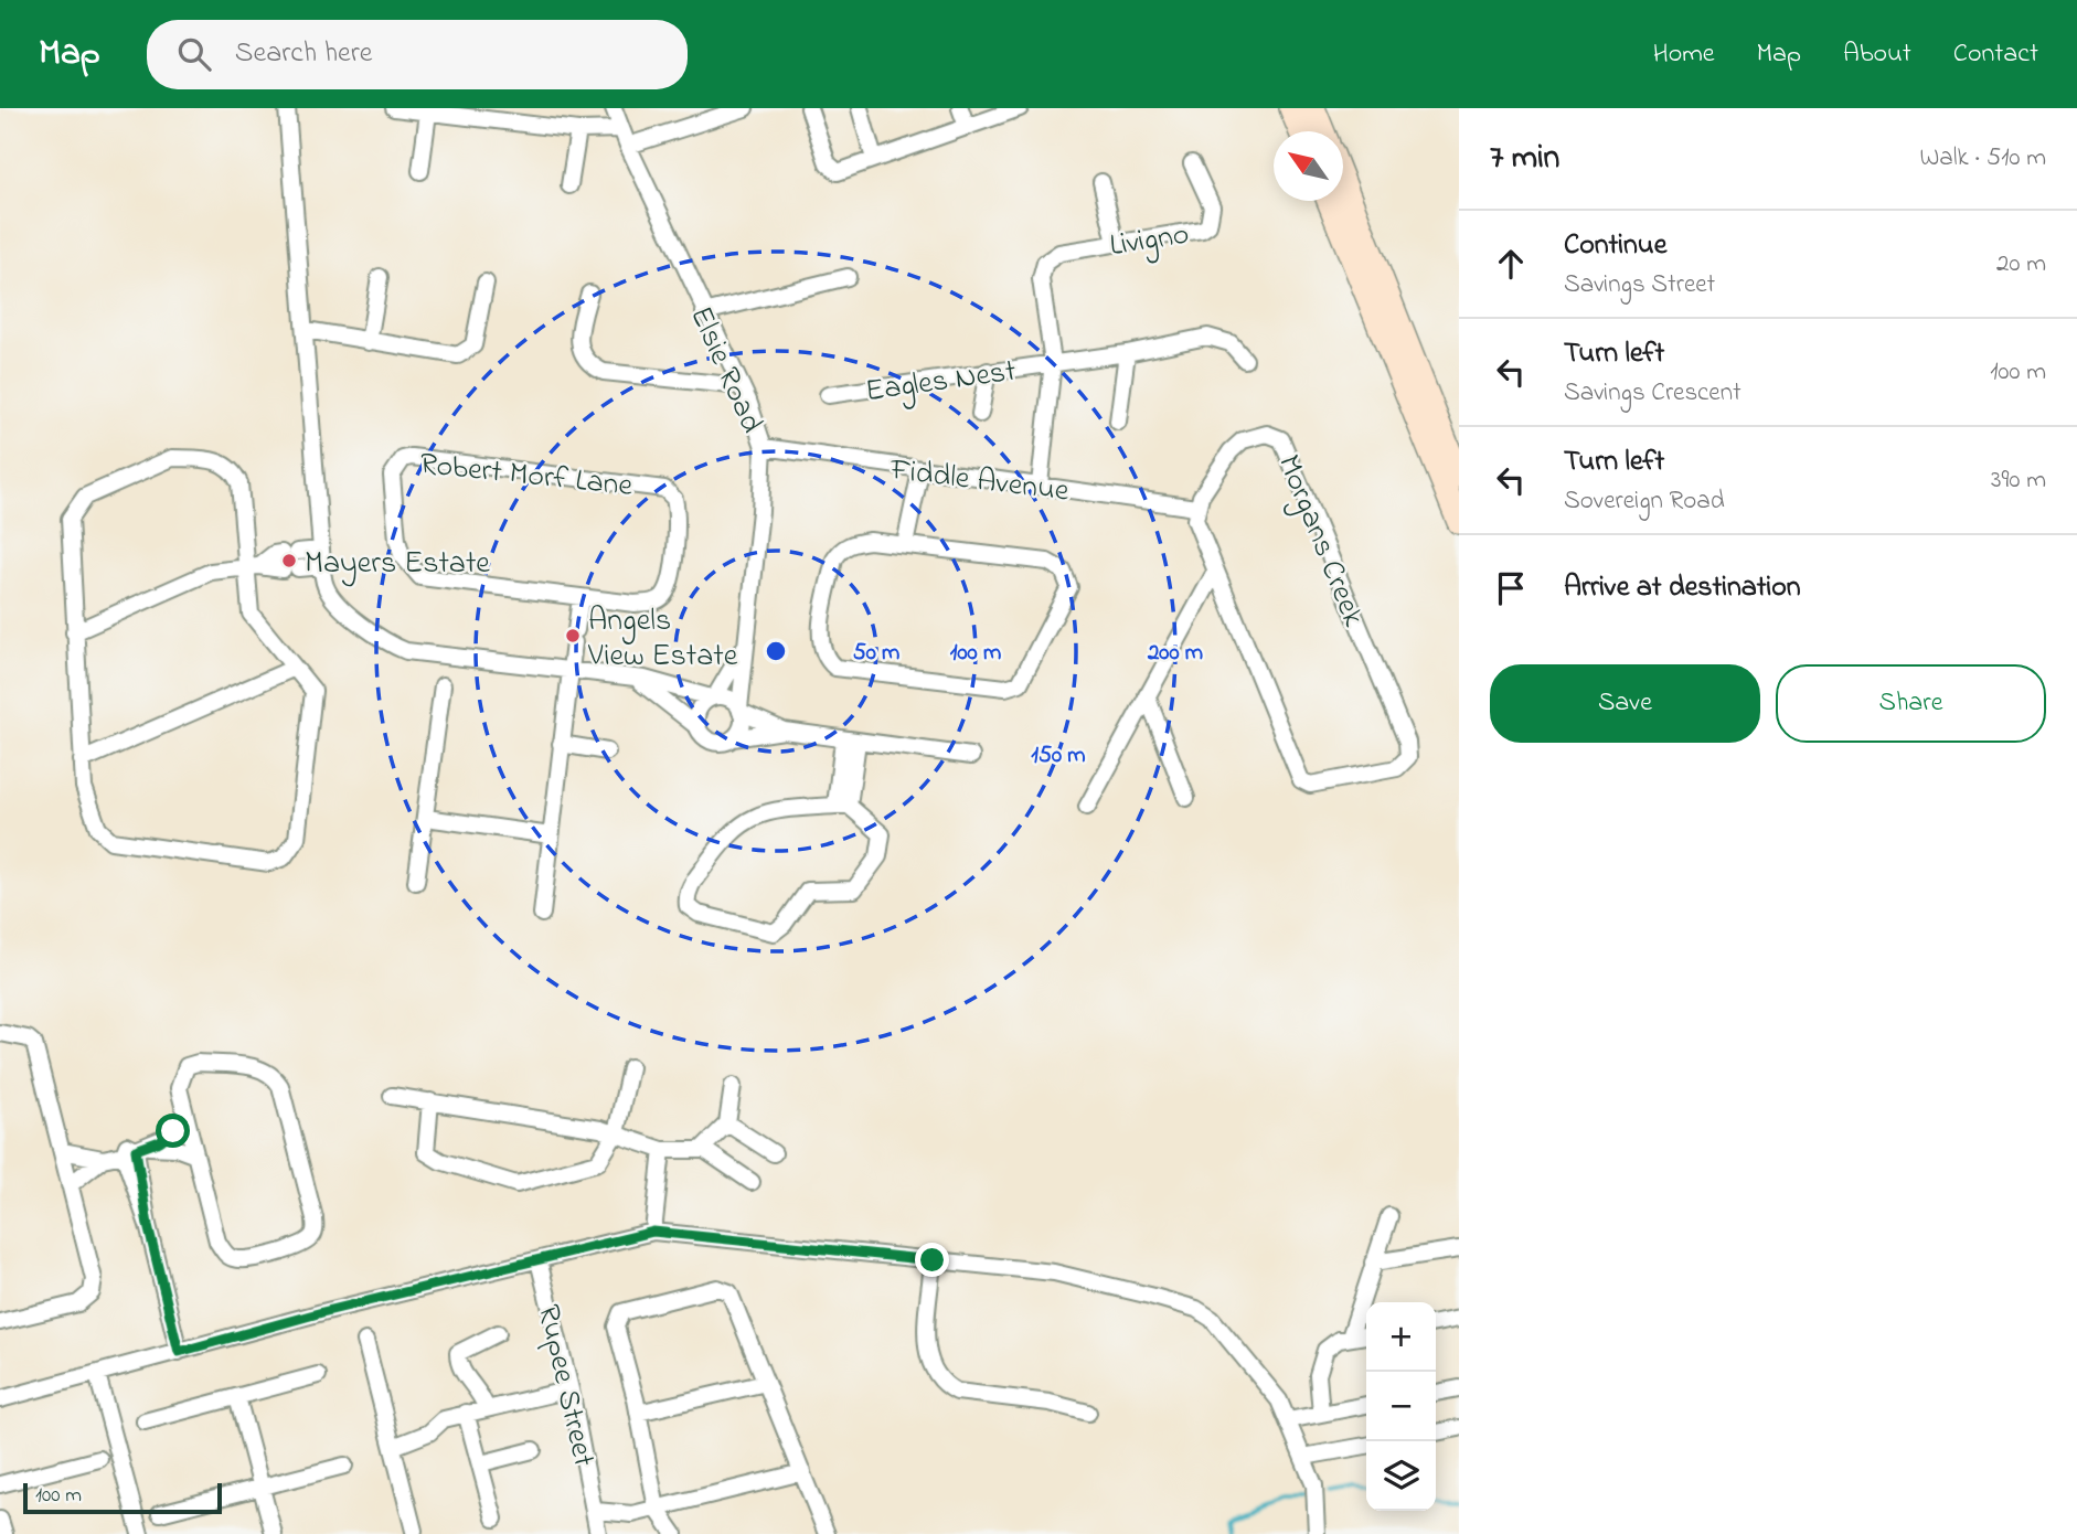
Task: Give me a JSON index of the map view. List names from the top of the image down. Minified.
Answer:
{"streets":{"street":["Livigno","Elsie Road","Eagles Nest","Robert Morf Lane","Fiddle Avenue","Morgans Creek","Rupee Street"]},"crossings":[["Livigno","Eagles Nest"],["Elsie Road","Fiddle Avenue"],["Fiddle Avenue","Morgans Creek"]],"places":["Mayers Estate","Angels View Estate"],"scale_bar":"100 m","north":"top left","page":{"header":"Map","search":"Search here","nav":["Home","Map","About","Contact"],"heading":["7 min","Walk · 510 m"],"list":[["Continue","Savings Street","20 m"],["Turn left","Savings Crescent","100 m"],["Turn left","Sovereign Road","390 m"],"Arrive at destination"],"buttons":["Save","Share"],"map_buttons":["+","−"],"scale":"100 m"},"rings":["50 m","100 m","200 m","150 m"]}
